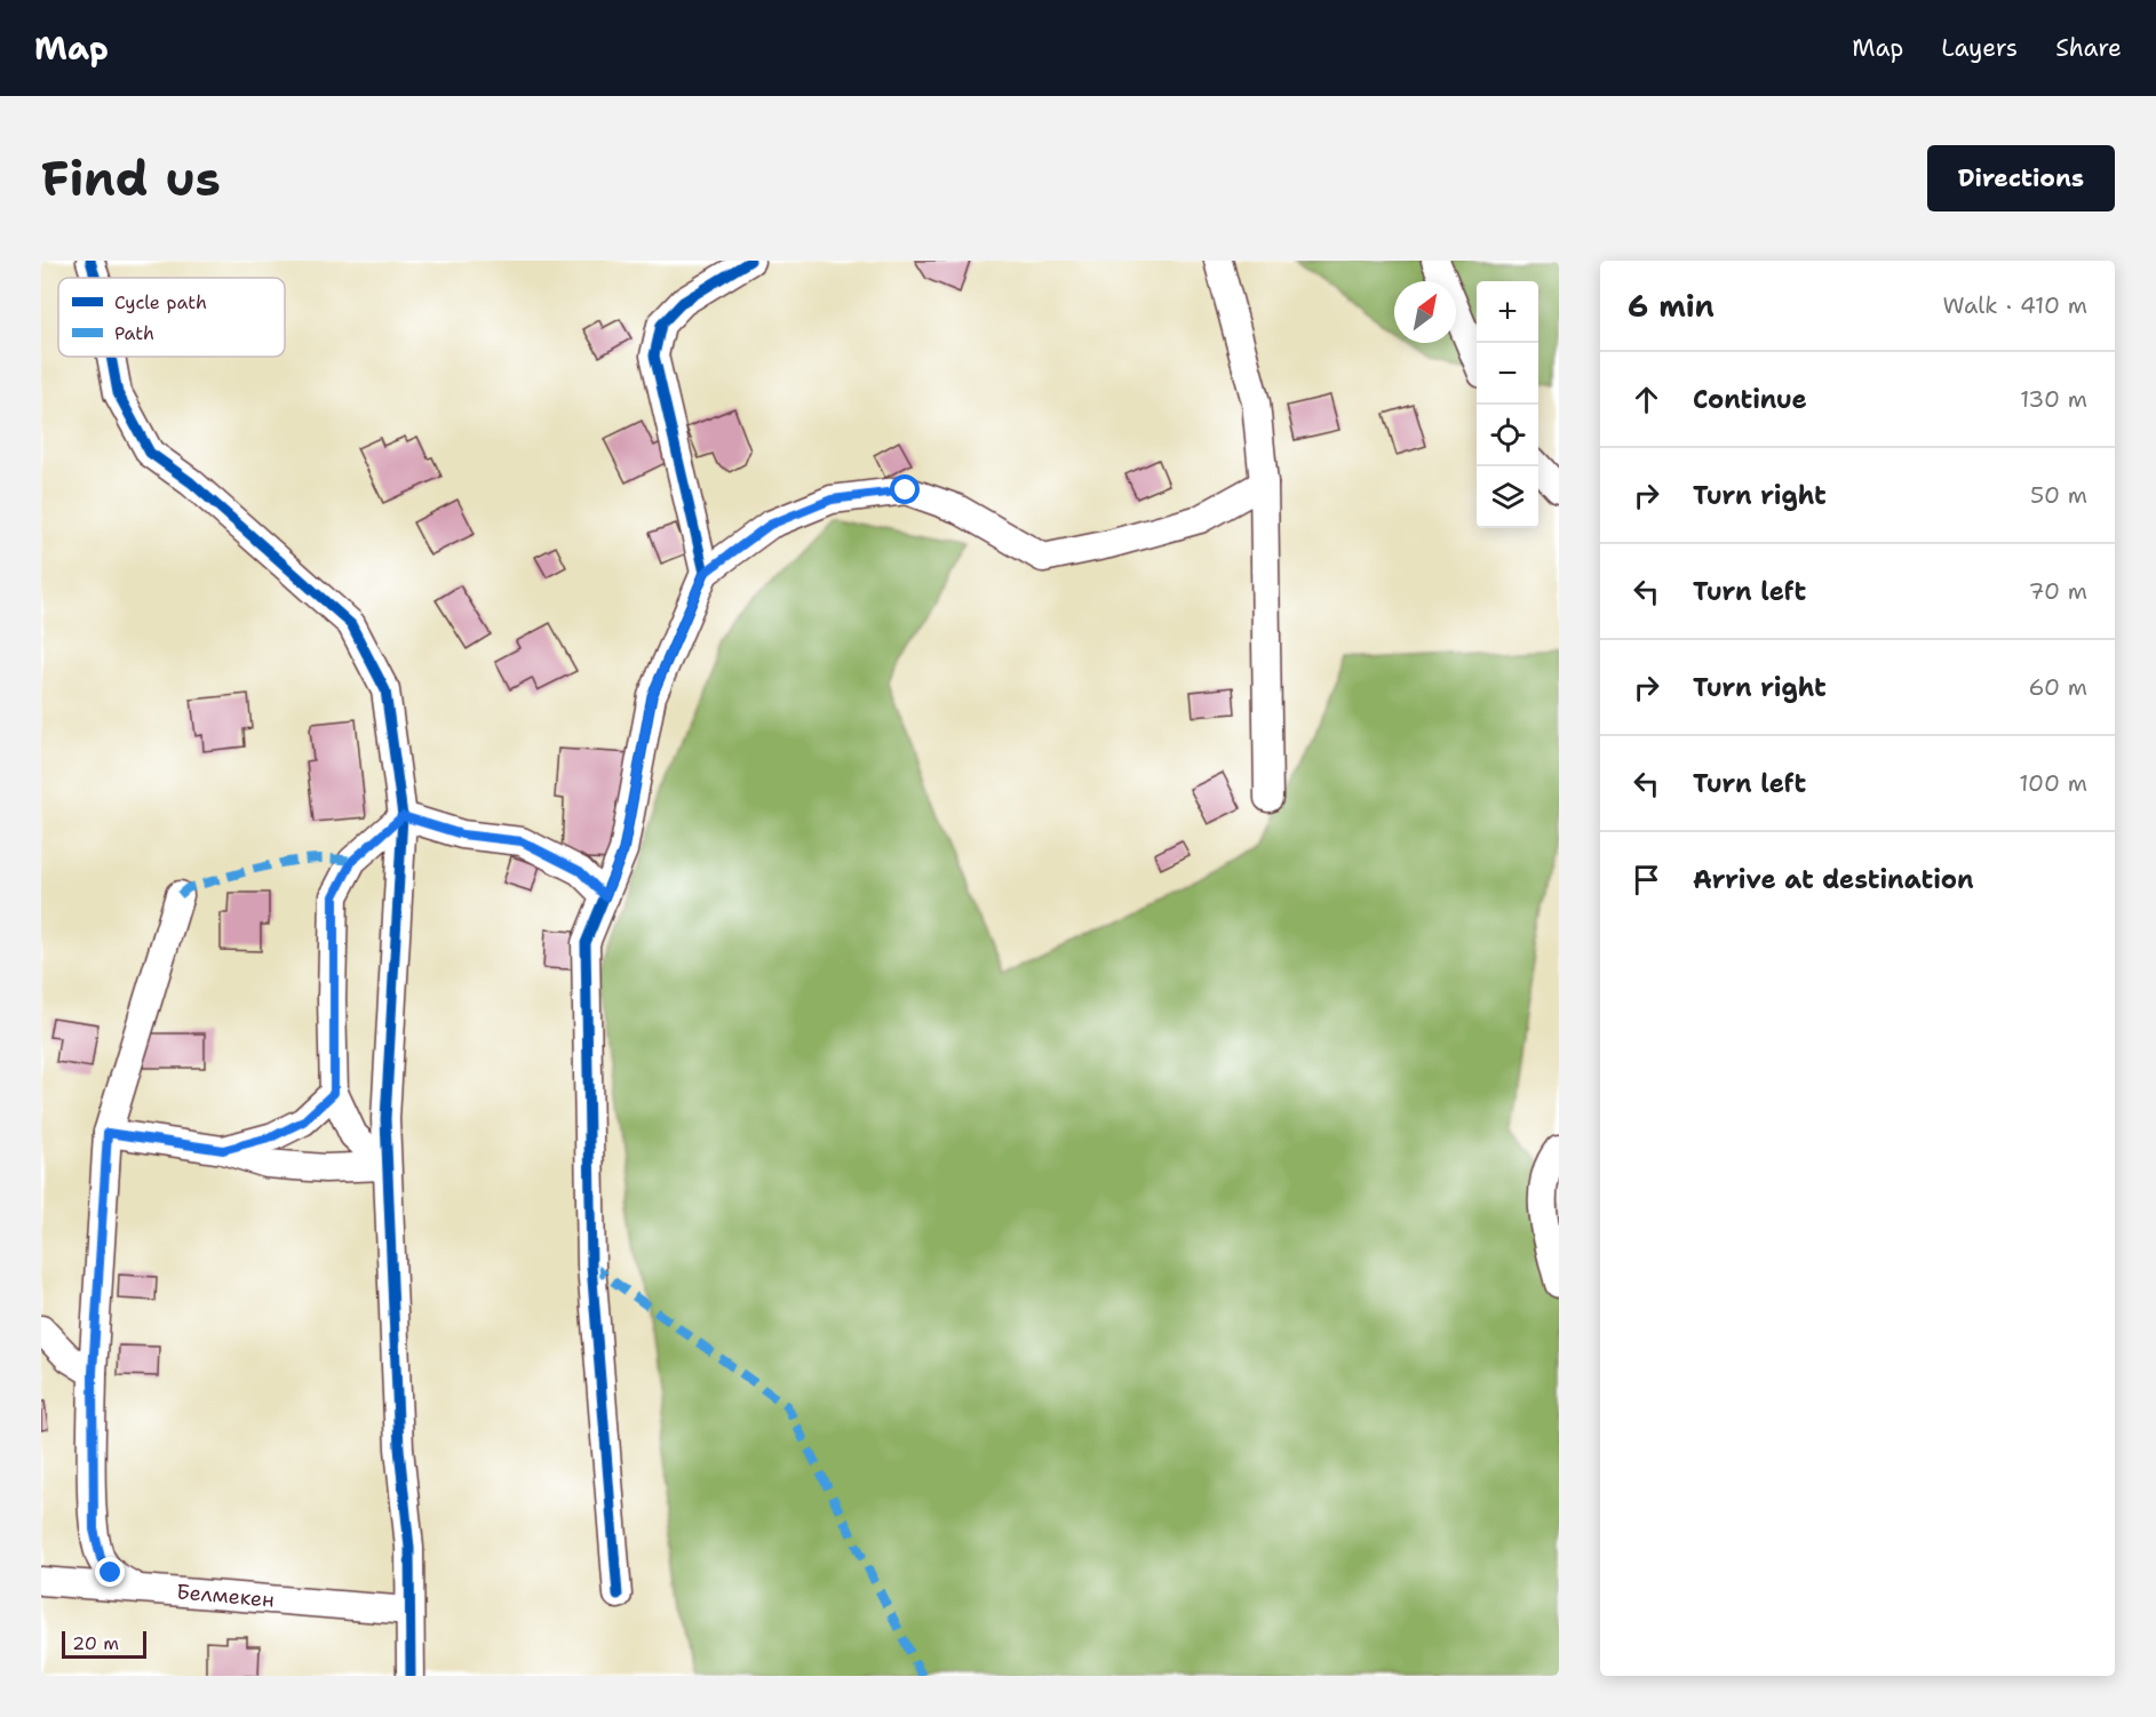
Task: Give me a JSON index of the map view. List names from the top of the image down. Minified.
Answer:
{"streets":{"street":["Белмекен"]},"legend":["Cycle path","Path"],"scale_bar":"20 m","north":"top right","page":{"header":"Map","nav":["Map","Layers","Share"],"buttons":"Directions","title":"Find us","heading":["6 min","Walk · 410 m"],"map_buttons":["+","−"],"list":[["Continue","130 m"],["Turn right","50 m"],["Turn left","70 m"],["Turn right","60 m"],["Turn left","100 m"],"Arrive at destination"],"scale":"20 m"}}
